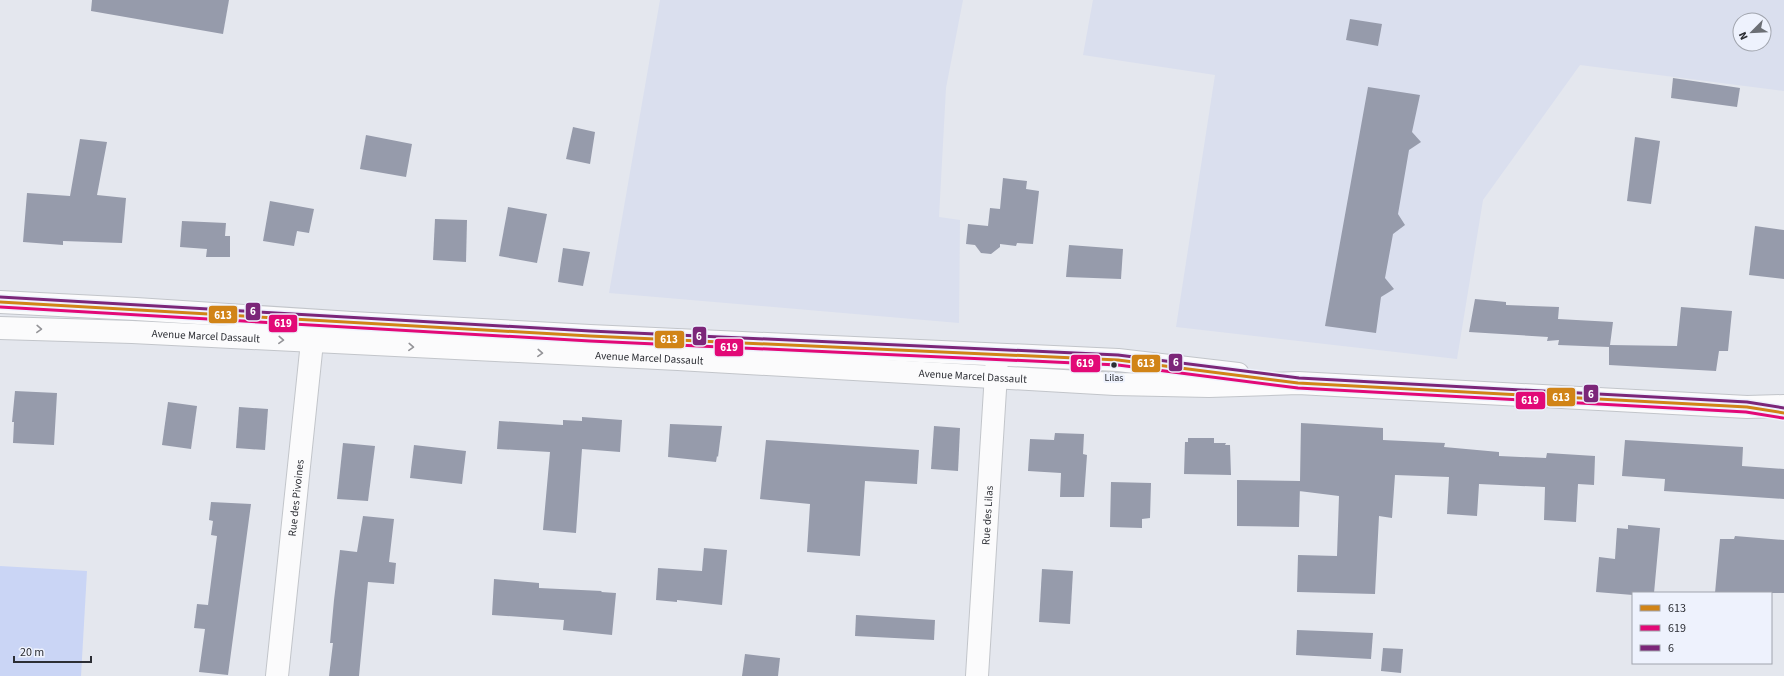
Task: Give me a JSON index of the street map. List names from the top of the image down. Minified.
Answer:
{"streets":{"main road":["Avenue Marcel Dassault","Rue des Pivoines","Rue des Lilas"]},"crossings":[["Avenue Marcel Dassault","Rue des Pivoines"],["Avenue Marcel Dassault","Rue des Lilas"]],"places":["Lilas"],"lines":["transit line 6","transit line 613","transit line 619"],"legend":["613","619","6"],"scale_bar":"20 m","north":"bottom left"}
